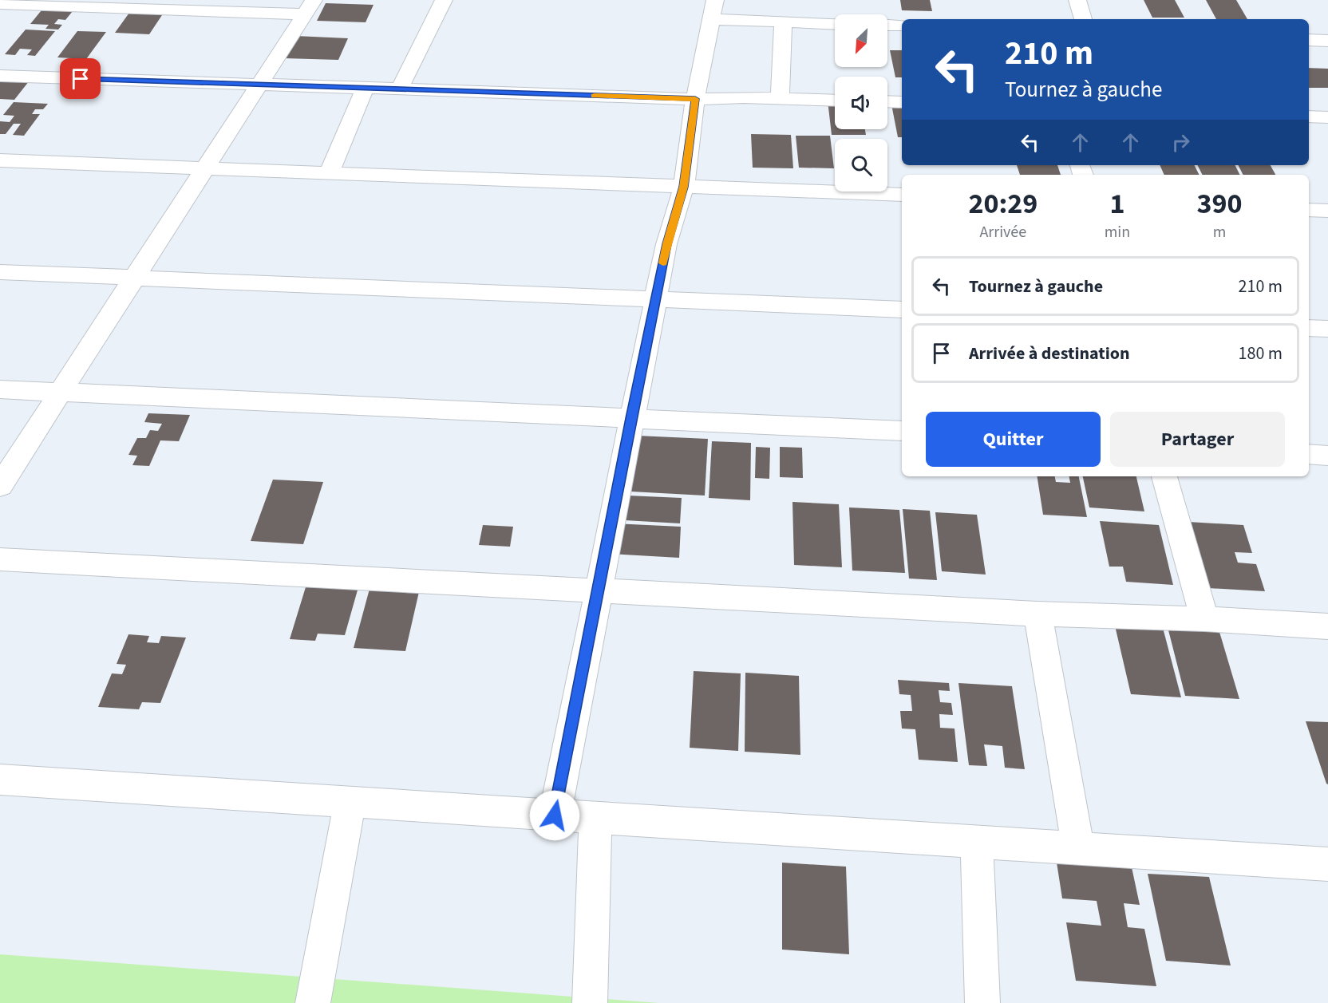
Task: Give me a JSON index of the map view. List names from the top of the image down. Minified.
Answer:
{"north":"bottom left","page":{"turn":["210 m","Tournez à gauche"],"eta":["20:29","Arrivée","1","min","390","m"],"list":[{"name":"Tournez à gauche","value":"210 m"},{"name":"Arrivée à destination","value":"180 m"}],"buttons":["Quitter","Partager"]}}
